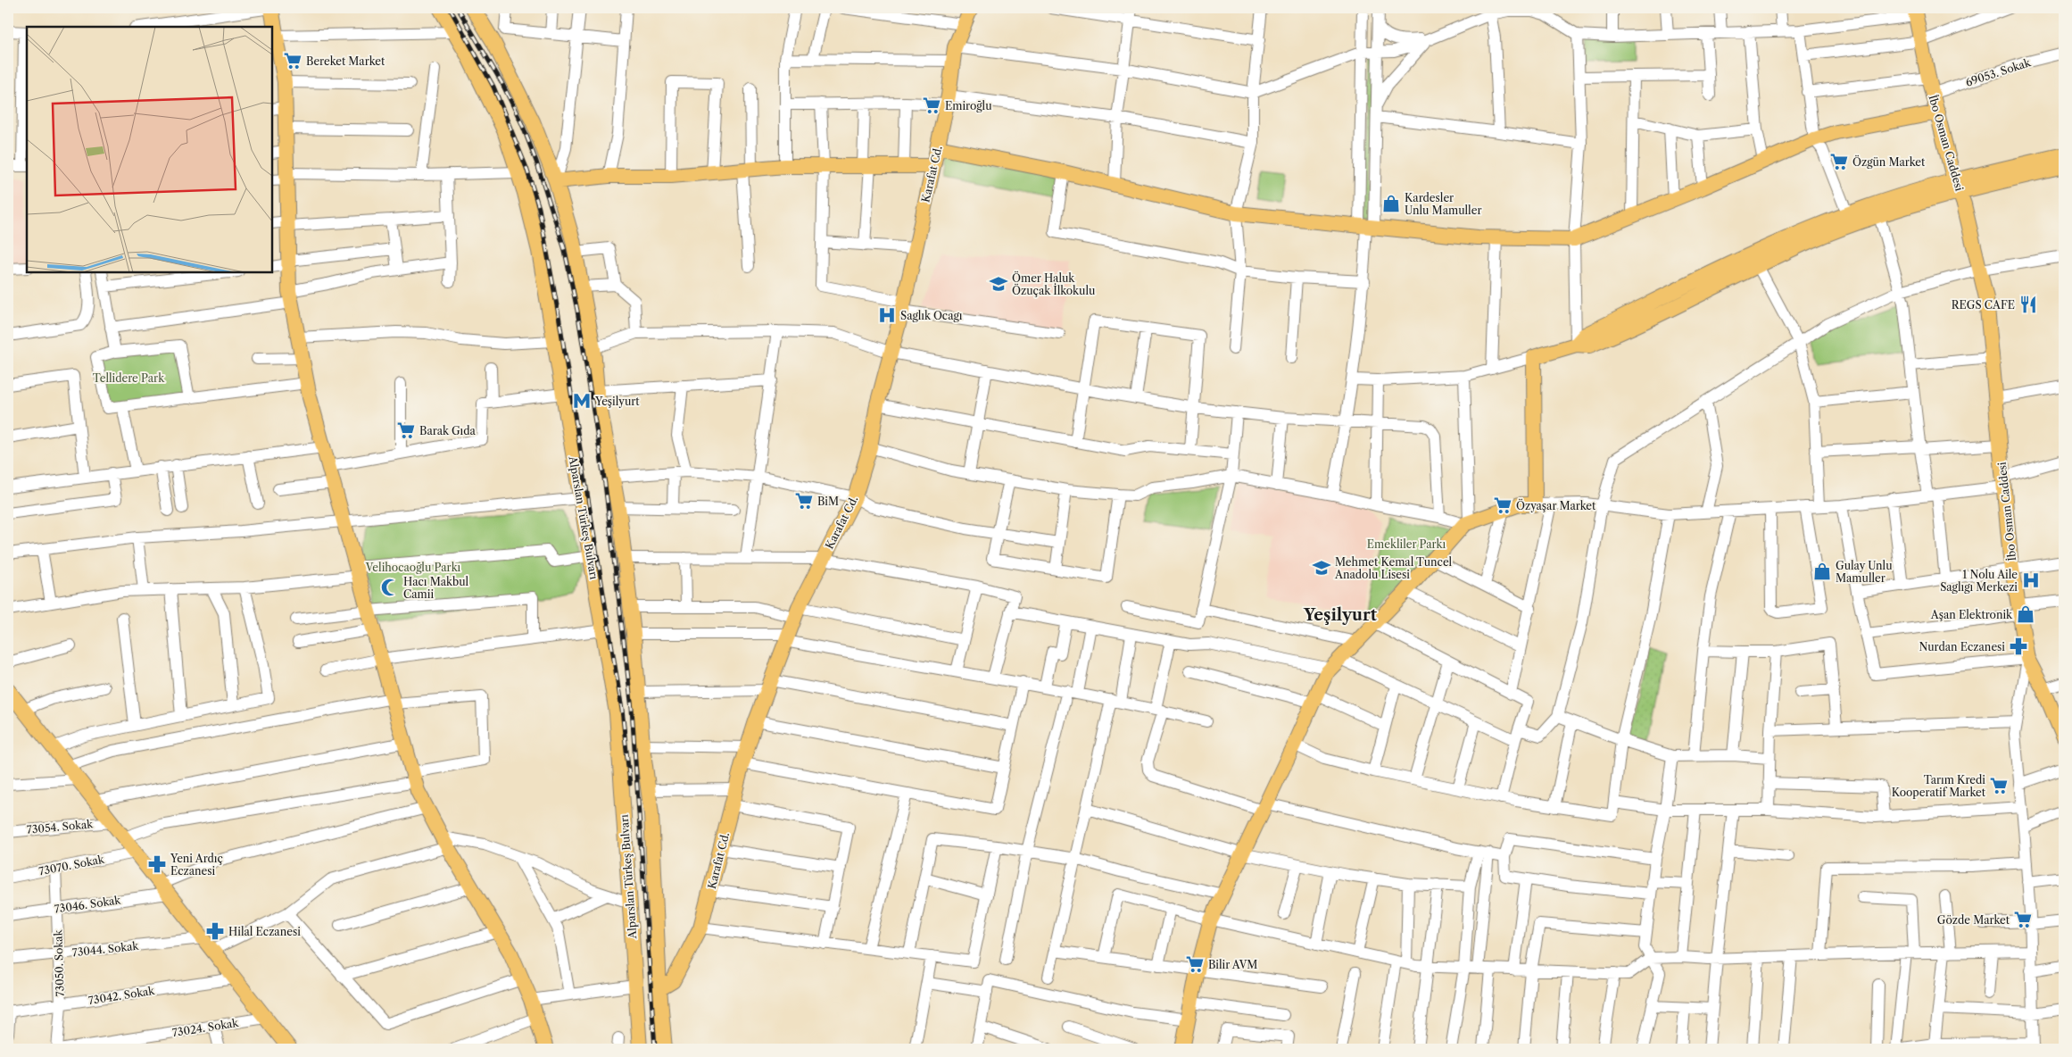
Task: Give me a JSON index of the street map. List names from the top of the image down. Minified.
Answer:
{"streets":{"main road":["İbo Osman Caddesi","Karafat Cd.","Alparslan Türkeş Bulvarı"],"street":["69053. Sokak","73054. Sokak","73070. Sokak","73046. Sokak","73044. Sokak","73050. Sokak","73042. Sokak","73024. Sokak"]},"crossings":[["69053. Sokak","İbo Osman Caddesi"],["73070. Sokak","73050. Sokak"],["73046. Sokak","73050. Sokak"],["73044. Sokak","73050. Sokak"],["73050. Sokak","73042. Sokak"]],"districts":["Yeşilyurt"],"parks":["Tellidere Park","Emekliler Parkı","Velihocaoğlu Parkı"],"places":{"supermarket":["Bereket Market","Emiroğlu","Özgün Market","Barak Gıda","BiM","Özyaşar Market","Tarım Kredi Kooperatif Market","Gözde Market","Bilir AVM"],"shop":["Kardesler Unlu Mamuller","Gulay Unlu Mamuller","Aşan Elektronik"],"school or university":["Ömer Haluk Özuçak İlkokulu","Mehmet Kemal Tuncel Anadolu Lisesi"],"restaurant":["REGS CAFE"],"hospital":["Saglık Ocagı","1 Nolu Aile Saglıgı Merkezi"],"metro station":["Yeşilyurt"],"mosque":["Hacı Makbul Camii"],"pharmacy":["Nurdan Eczanesi","Yeni Ardıç Eczanesi","Hilal Eczanesi"]}}
